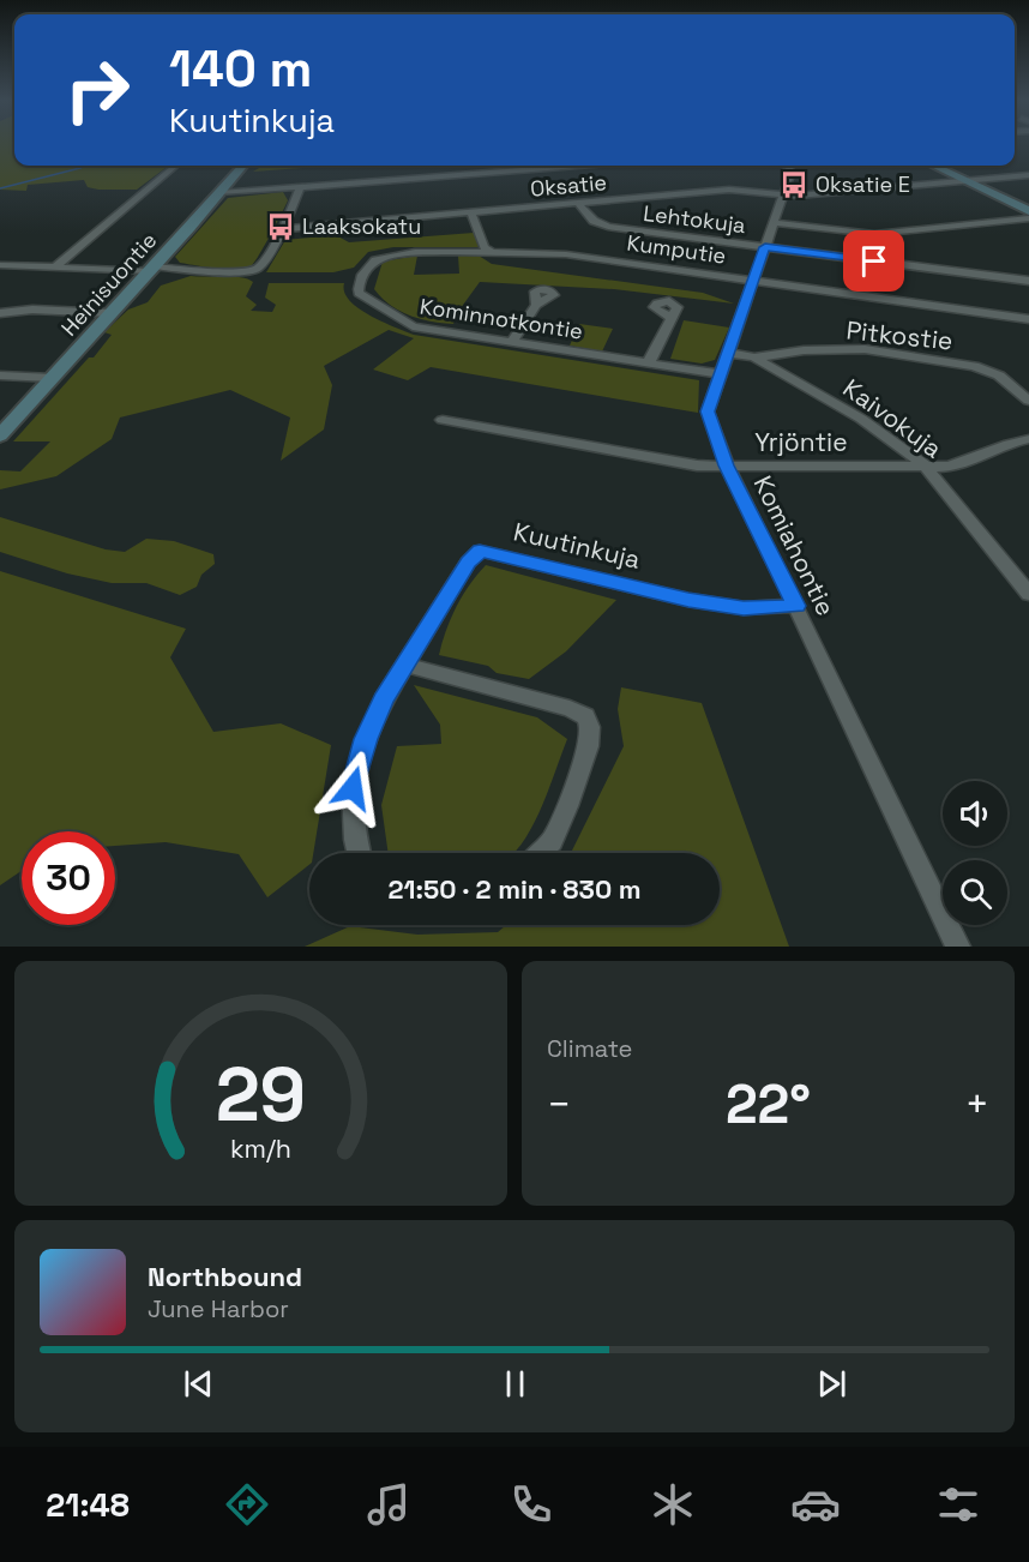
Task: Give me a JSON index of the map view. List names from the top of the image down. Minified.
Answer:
{"streets":{"street":["Oksatie","Lehtokuja","Kumputie","Heinisuontie","Kominnotkontie","Pitkostie","Kaivokuja","Yrjöntie","Kuutinkuja","Komiahontie"]},"crossings":[["Oksatie","Lehtokuja"],["Oksatie","Komiahontie"],["Lehtokuja","Komiahontie"],["Kumputie","Kominnotkontie"],["Kumputie","Komiahontie"],["Kominnotkontie","Komiahontie"],["Pitkostie","Kaivokuja"],["Kaivokuja","Yrjöntie"],["Kaivokuja","Komiahontie"],["Yrjöntie","Komiahontie"],["Kuutinkuja","Komiahontie"]],"places":{"bus stop":["Oksatie E","Laaksokatu"]},"page":{"turn":["140 m","Kuutinkuja"],"limit":"30","trip":"21:50 · 2 min · 830 m","tile":"Climate","heat":["−","22°","+"],"song":["Northbound","June Harbor"],"tabs":"21:48","gauge":["29","km/h"]}}
